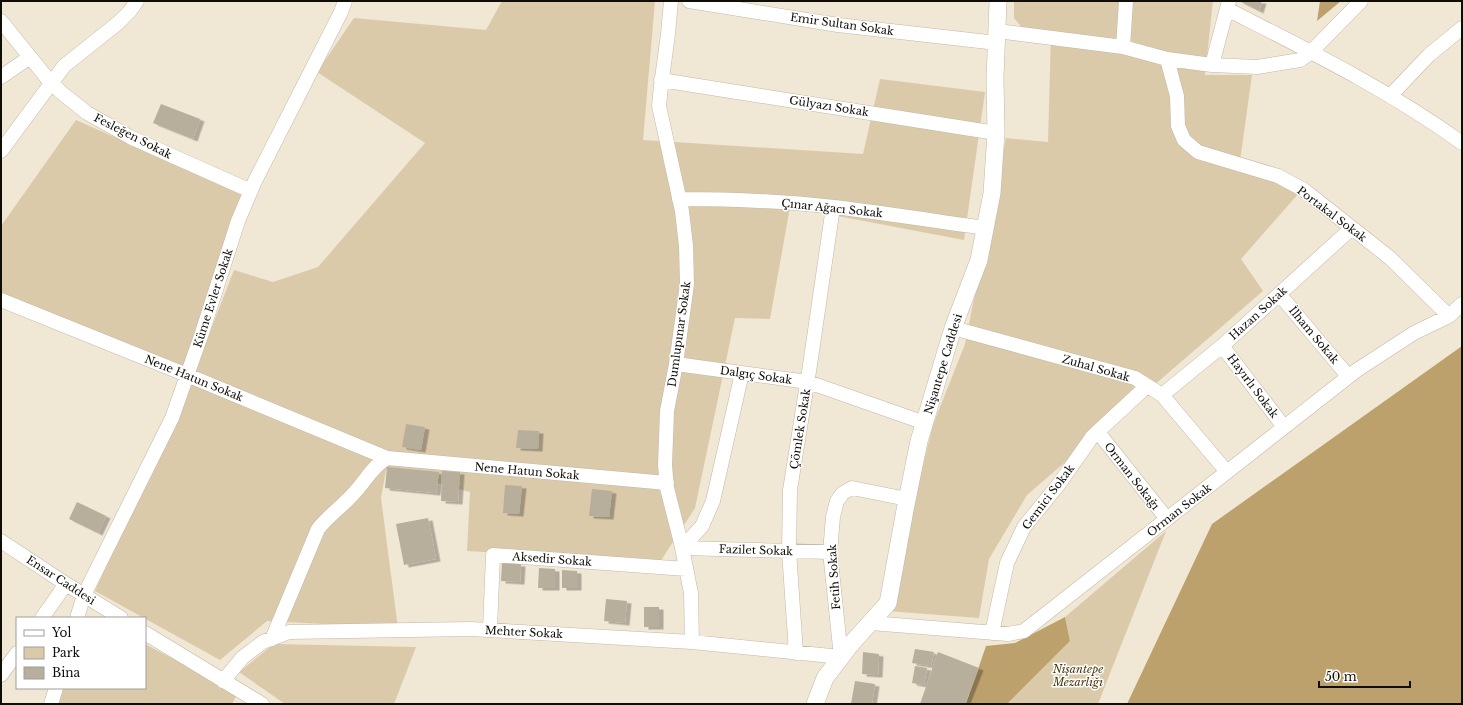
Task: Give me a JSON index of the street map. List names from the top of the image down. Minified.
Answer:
{"streets":{"street":["Emir Sultan Sokak","Gülyazı Sokak","Fesleğen Sokak","Çınar Ağacı Sokak","Portakal Sokak","Küme Evler Sokak","Hazan Sokak","Dumlupınar Sokak","İlham Sokak","Nişantepe Caddesi","Zuhal Sokak","Dalgıç Sokak","Nene Hatun Sokak","Hayırlı Sokak","Çömlek Sokak","Orman Sokağı","Gemici Sokak","Orman Sokak","Fazilet Sokak","Aksedir Sokak","Fetih Sokak","Ensar Caddesi","Mehter Sokak"]},"crossings":[["Emir Sultan Sokak","Portakal Sokak"],["Emir Sultan Sokak","Nişantepe Caddesi"],["Gülyazı Sokak","Dumlupınar Sokak"],["Gülyazı Sokak","Nişantepe Caddesi"],["Fesleğen Sokak","Küme Evler Sokak"],["Çınar Ağacı Sokak","Dumlupınar Sokak"],["Çınar Ağacı Sokak","Nişantepe Caddesi"],["Çınar Ağacı Sokak","Çömlek Sokak"],["Portakal Sokak","Hazan Sokak"],["Portakal Sokak","Orman Sokak"],["Küme Evler Sokak","Nene Hatun Sokak"],["Küme Evler Sokak","Ensar Caddesi"],["Hazan Sokak","İlham Sokak"],["Hazan Sokak","Zuhal Sokak"],["Hazan Sokak","Hayırlı Sokak"],["Dumlupınar Sokak","Dalgıç Sokak"],["Dumlupınar Sokak","Nene Hatun Sokak"],["Dumlupınar Sokak","Fazilet Sokak"],["Dumlupınar Sokak","Aksedir Sokak"],["Dumlupınar Sokak","Mehter Sokak"],["İlham Sokak","Orman Sokak"],["Nişantepe Caddesi","Zuhal Sokak"],["Nişantepe Caddesi","Dalgıç Sokak"],["Nişantepe Caddesi","Orman Sokak"],["Nişantepe Caddesi","Fetih Sokak"],["Nişantepe Caddesi","Mehter Sokak"],["Zuhal Sokak","Gemici Sokak"],["Zuhal Sokak","Orman Sokak"],["Dalgıç Sokak","Çömlek Sokak"],["Hayırlı Sokak","Orman Sokak"],["Çömlek Sokak","Fazilet Sokak"],["Çömlek Sokak","Mehter Sokak"],["Orman Sokağı","Gemici Sokak"],["Orman Sokağı","Orman Sokak"],["Gemici Sokak","Orman Sokak"],["Fazilet Sokak","Fetih Sokak"],["Aksedir Sokak","Mehter Sokak"],["Fetih Sokak","Mehter Sokak"]],"parks":["Nişantepe Mezarlığı"],"legend":["Yol","Park","Bina"],"scale_bar":"50 m"}
